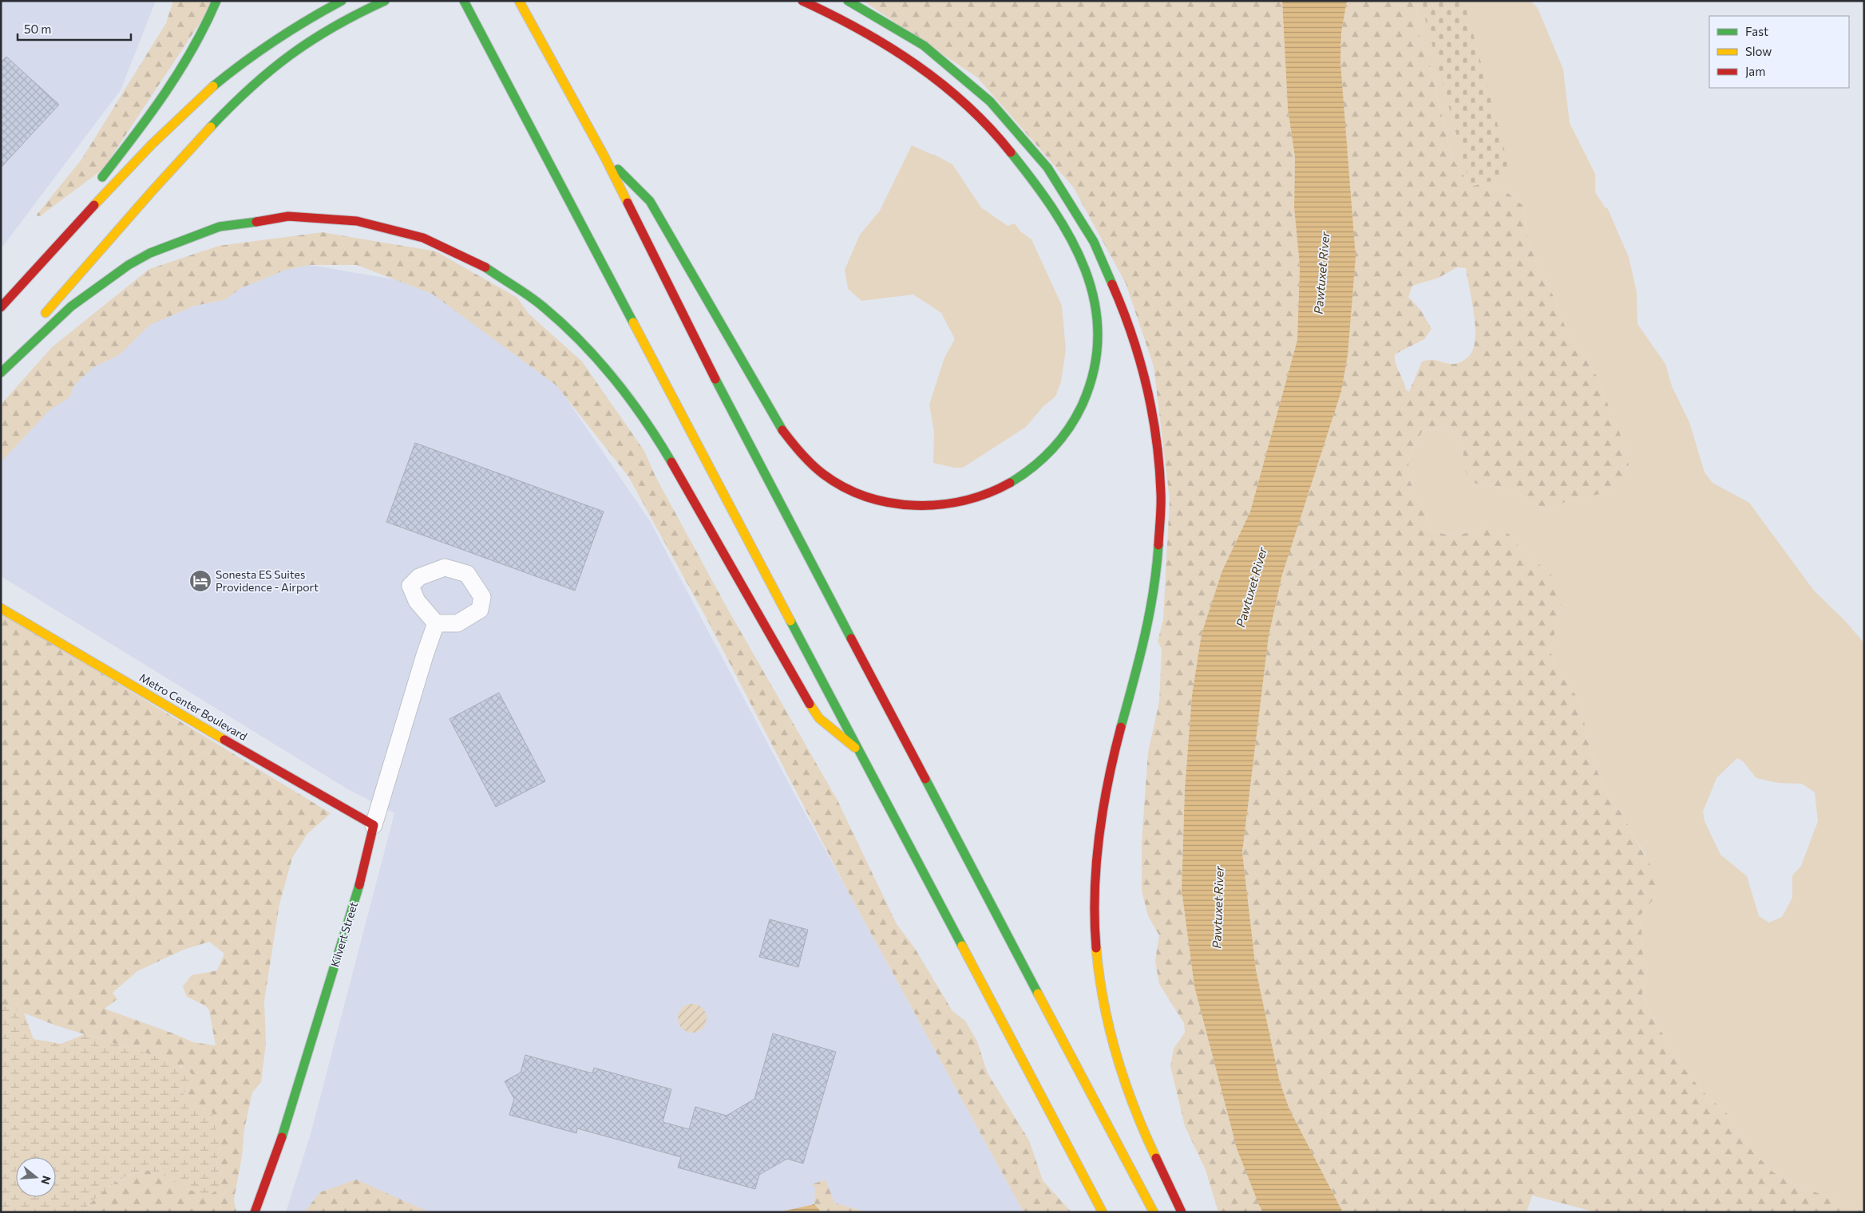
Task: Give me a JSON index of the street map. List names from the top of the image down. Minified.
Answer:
{"streets":{"main road":["Metro Center Boulevard","Kilvert Street"]},"crossings":[["Metro Center Boulevard","Kilvert Street"]],"water":["Pawtuxet River"],"places":{"hotel":["Sonesta ES Suites Providence - Airport"]},"legend":["Fast","Slow","Jam"],"scale_bar":"50 m","north":"right"}
